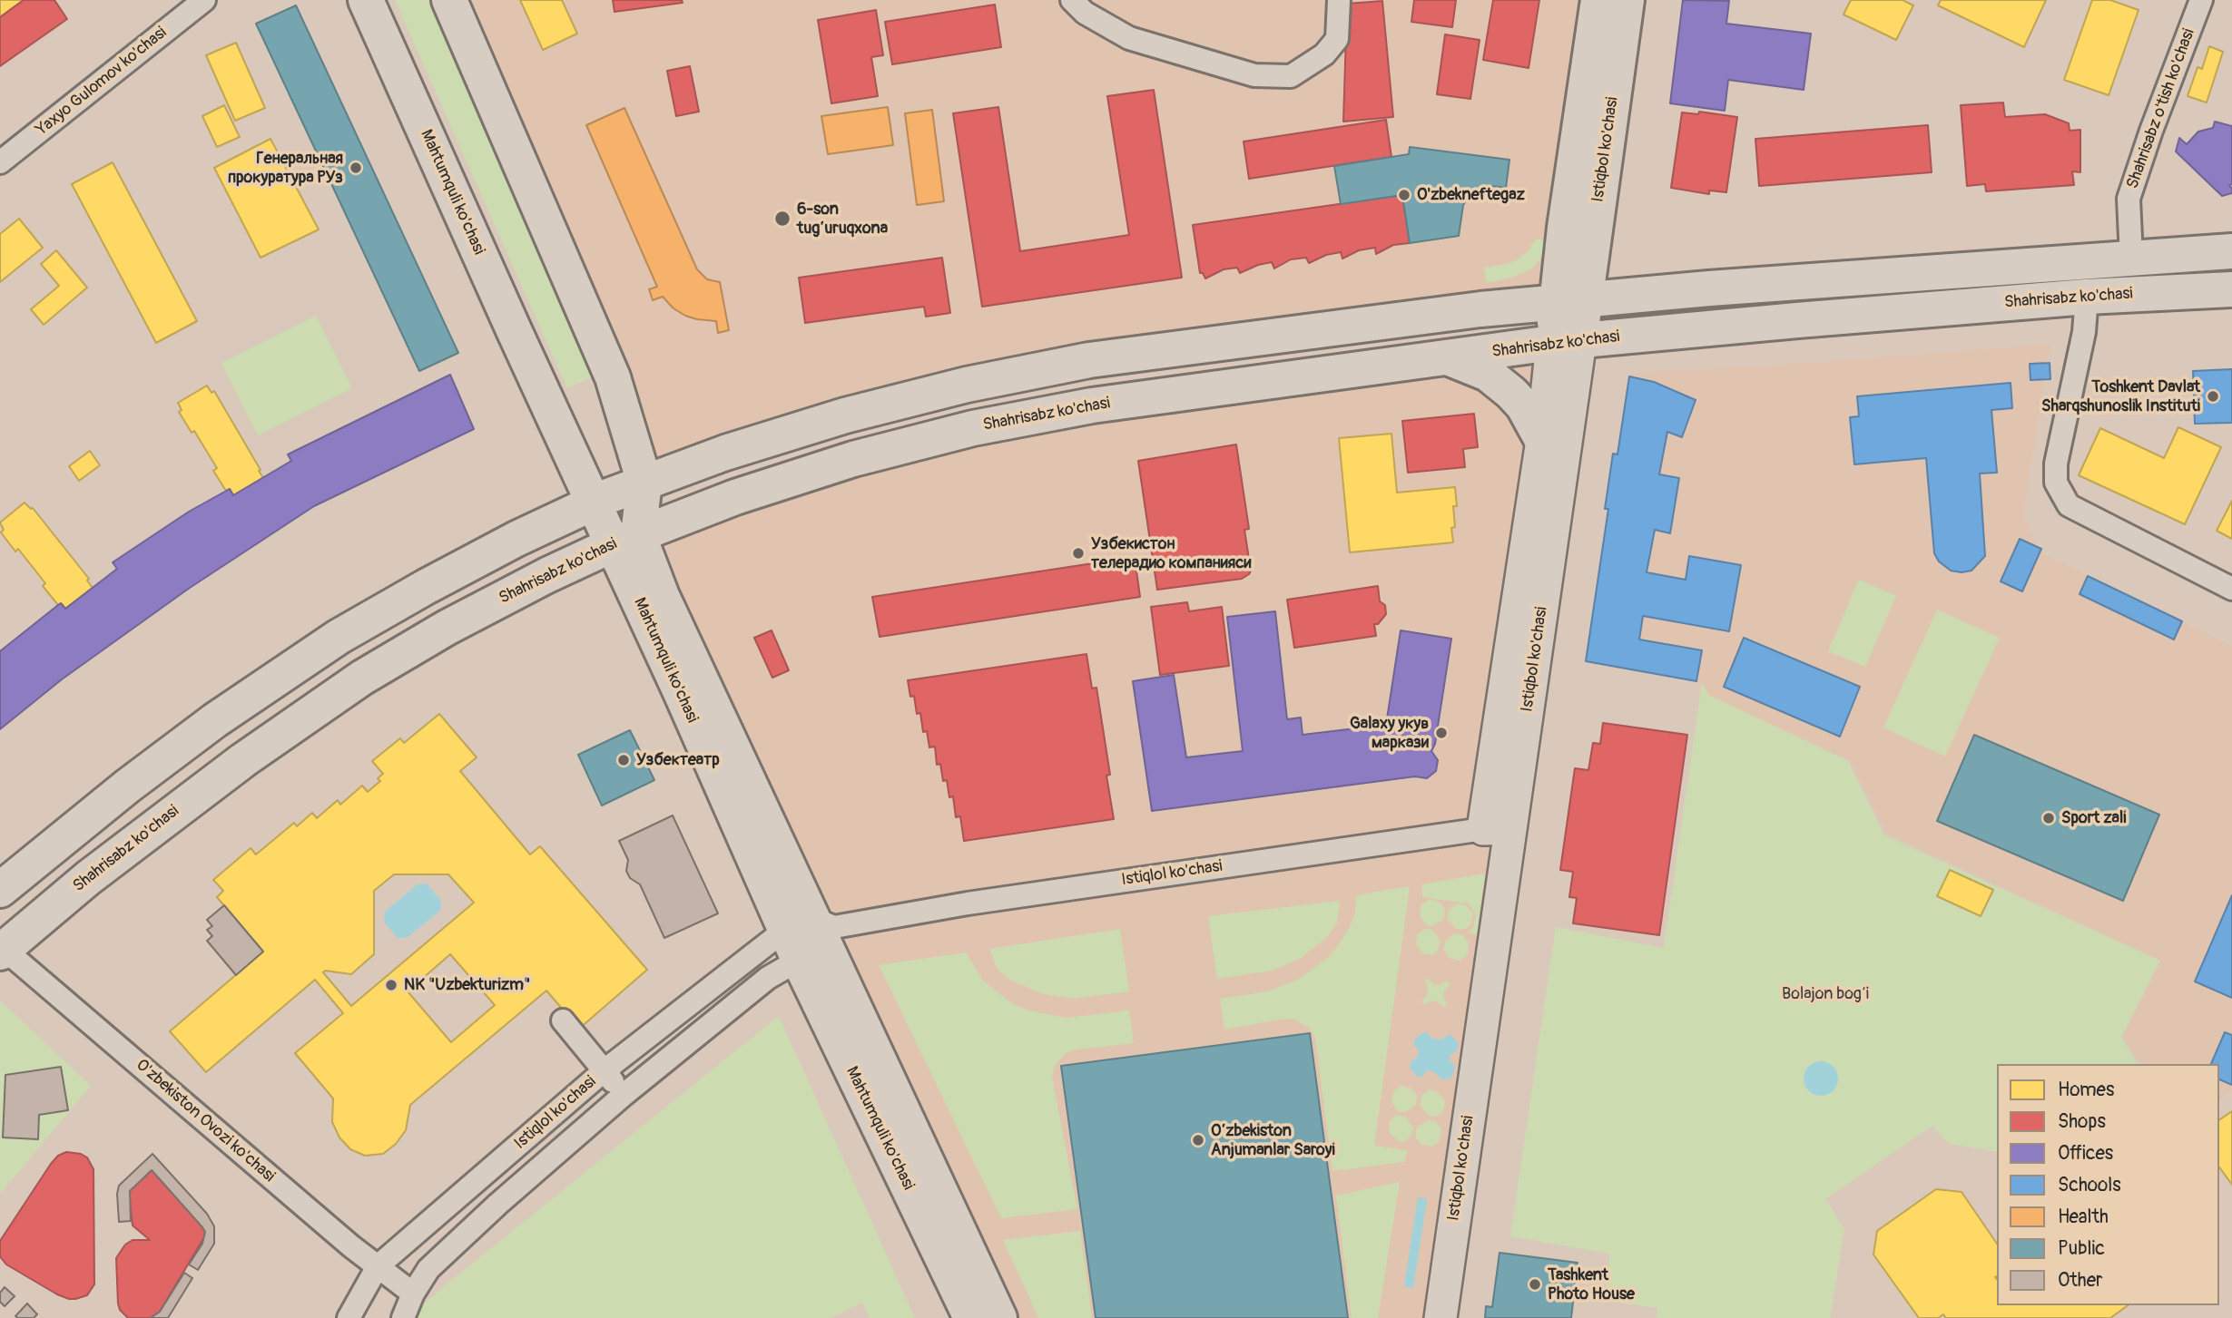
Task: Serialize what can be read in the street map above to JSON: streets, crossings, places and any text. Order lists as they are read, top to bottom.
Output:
{
  "streets": {
    "main road": ["Istiqbol ko'chasi", "Mahtumquli ko'chasi", "Shahrisabz ko'chasi"],
    "street": [
      "Yaxyo Gulomov ko'chasi",
      "Shahrisabz o'tish ko'chasi",
      "Istiqlol ko'chasi",
      "O'zbekiston Ovozi ko'chasi"
    ]
  },
  "crossings": [
    ["Istiqbol ko'chasi", "Shahrisabz ko'chasi"],
    ["Istiqbol ko'chasi", "Istiqlol ko'chasi"],
    ["Mahtumquli ko'chasi", "Shahrisabz ko'chasi"],
    ["Mahtumquli ko'chasi", "Istiqlol ko'chasi"],
    ["Shahrisabz ko'chasi", "O'zbekiston Ovozi ko'chasi"],
    ["Istiqlol ko'chasi", "O'zbekiston Ovozi ko'chasi"]
  ],
  "parks": ["Bolajon bog‘i"],
  "places": [
    "Генеральная прокуратура РУз",
    "O'zbekneftegaz",
    "6-son tug‘uruqxona",
    "Toshkent Davlat Sharqshunoslik Instituti",
    "Узбекистон телерадио компанияси",
    "Galaxy укув маркази",
    "Узбектеатр",
    "Sport zali",
    "NK \"Uzbekturizm\"",
    "O‘zbekiston Anjumanlar Saroyi",
    "Tashkent Photo House"
  ],
  "legend": [
    "Homes",
    "Shops",
    "Offices",
    "Schools",
    "Health",
    "Public",
    "Other"
  ]
}
